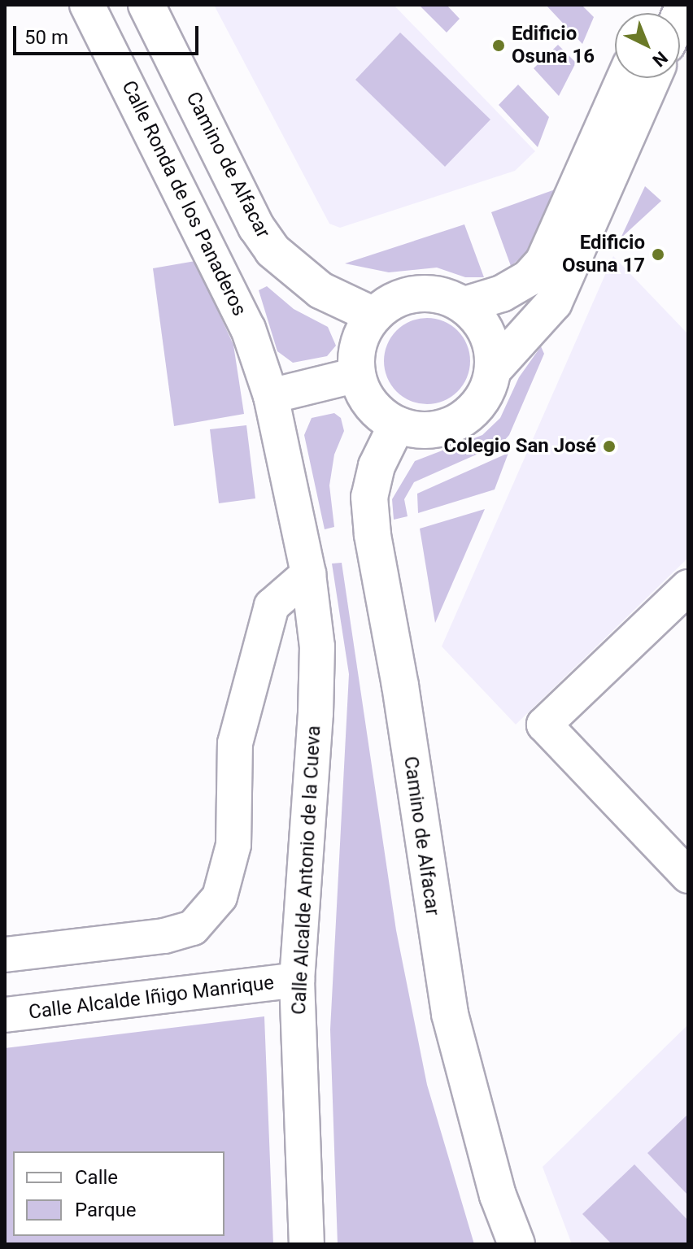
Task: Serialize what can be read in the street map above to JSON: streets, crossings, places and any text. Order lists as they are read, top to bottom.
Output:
{
  "streets": {
    "main road": ["Camino de Alfacar"],
    "street": ["Calle Ronda de los Panaderos", "Calle Alcalde Antonio de la Cueva", "Calle Alcalde Iñigo Manrique"]
  },
  "crossings": [
    ["Calle Ronda de los Panaderos", "Calle Alcalde Antonio de la Cueva"],
    ["Calle Alcalde Antonio de la Cueva", "Calle Alcalde Iñigo Manrique"]
  ],
  "places": ["Edificio Osuna 16", "Edificio Osuna 17", "Colegio San José"],
  "legend": ["Calle", "Parque"],
  "scale_bar": "50 m",
  "north": "bottom right"
}
